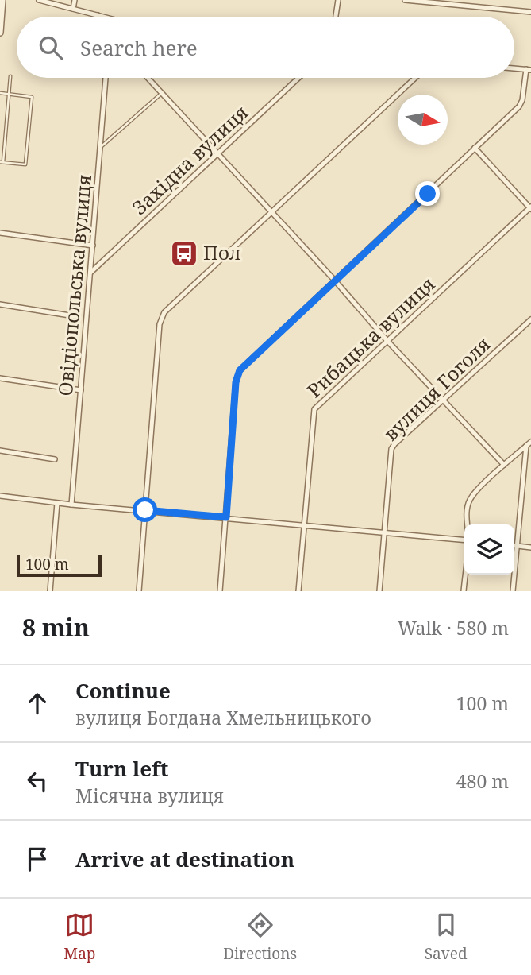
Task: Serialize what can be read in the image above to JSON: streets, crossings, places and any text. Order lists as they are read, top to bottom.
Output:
{
  "streets": {
    "street": [
      "Західна вулиця",
      "Овідіопольська вулиця",
      "Рибацька вулиця",
      "вулиця Гоголя"
    ]
  },
  "crossings": [
    ["Західна вулиця", "Овідіопольська вулиця"]
  ],
  "places": {
    "bus stop": ["Пол"]
  },
  "scale_bar": "100 m",
  "north": "right",
  "page": {
    "search": "Search here",
    "scale": "100 m",
    "heading": ["8 min", "Walk · 580 m"],
    "list": [
      ["Continue", "вулиця Богдана Хмельницького", "100 m"],
      ["Turn left", "Місячна вулиця", "480 m"],
      "Arrive at destination"
    ],
    "nav": ["Map", "Directions", "Saved"]
  }
}
